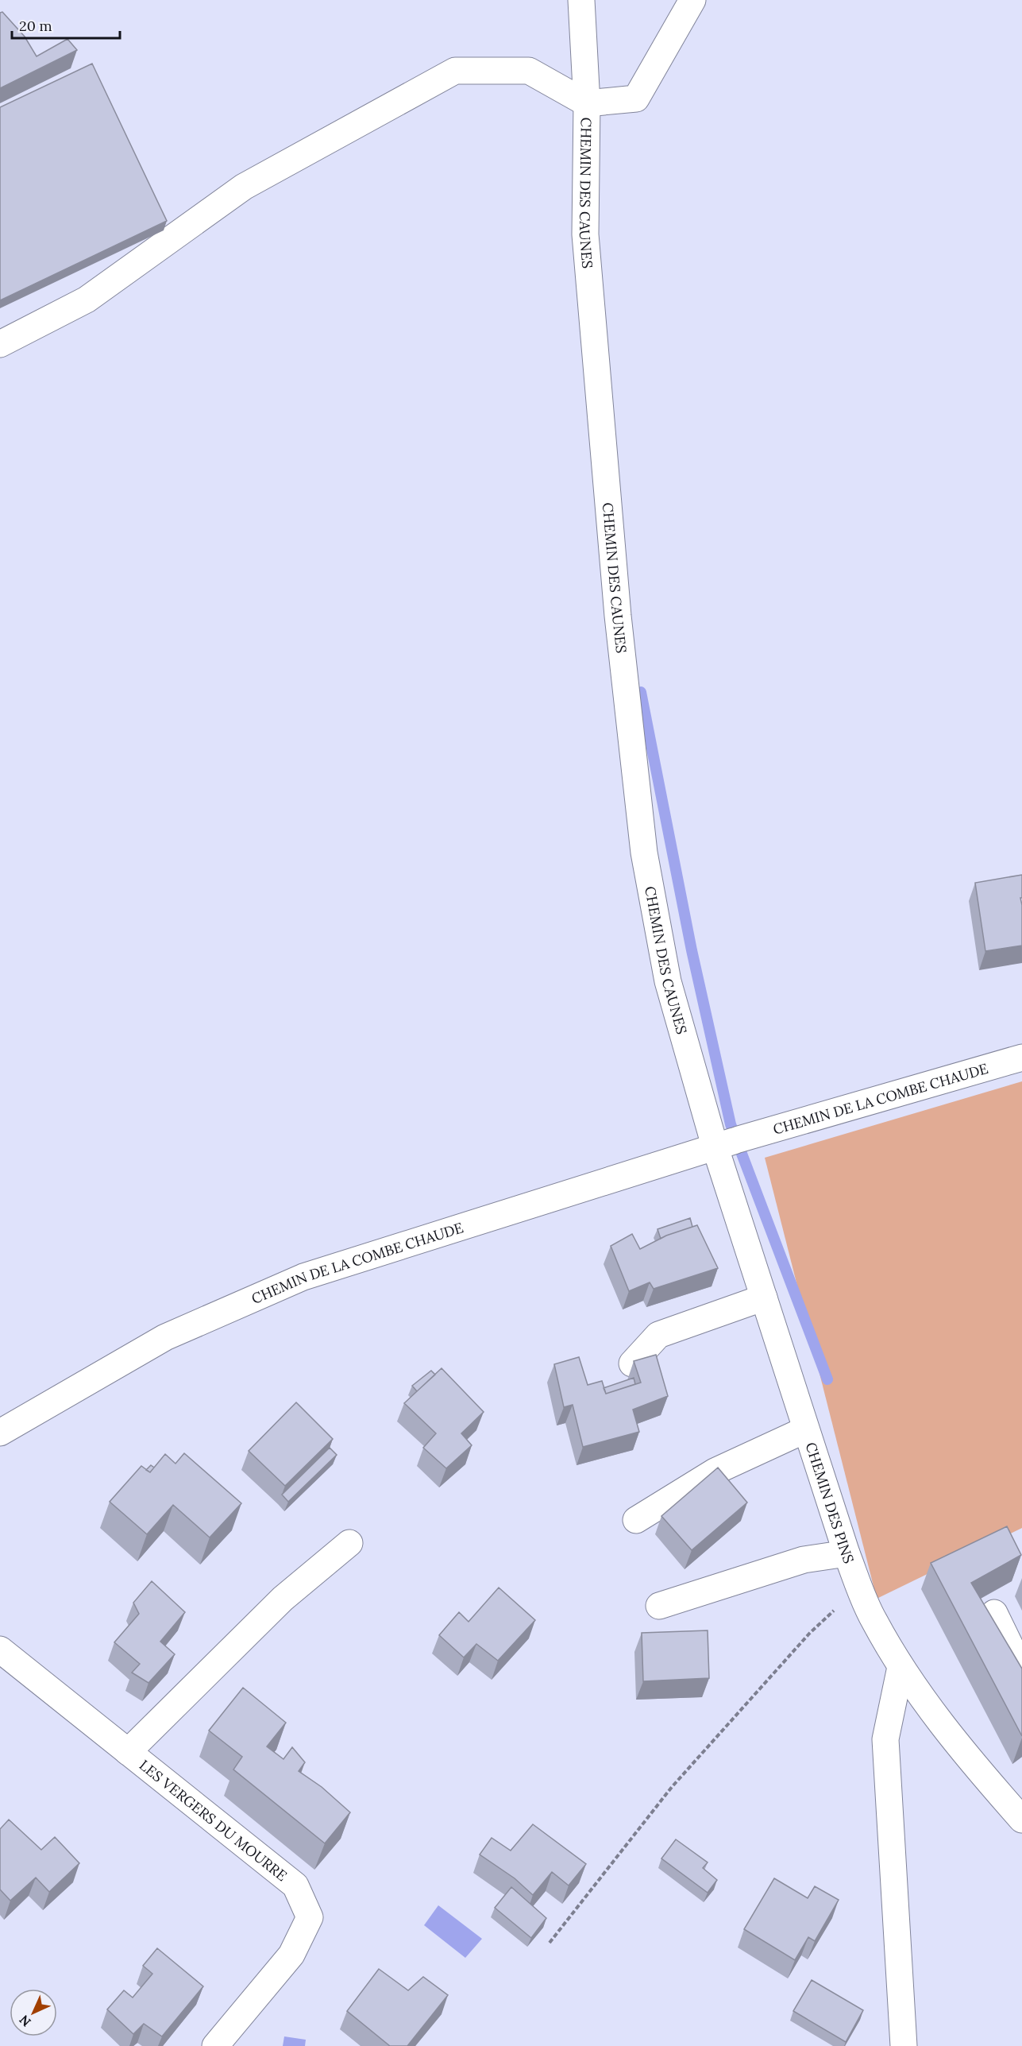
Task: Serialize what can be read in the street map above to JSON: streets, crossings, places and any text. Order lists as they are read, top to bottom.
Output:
{
  "streets": {
    "street": [
      "CHEMIN DES CAUNES",
      "CHEMIN DE LA COMBE CHAUDE",
      "CHEMIN DES PINS",
      "LES VERGERS DU MOURRE"
    ]
  },
  "crossings": [
    ["CHEMIN DES CAUNES", "CHEMIN DE LA COMBE CHAUDE"],
    ["CHEMIN DES CAUNES", "CHEMIN DES PINS"],
    ["CHEMIN DE LA COMBE CHAUDE", "CHEMIN DES PINS"]
  ],
  "scale_bar": "20 m",
  "north": "bottom left"
}
